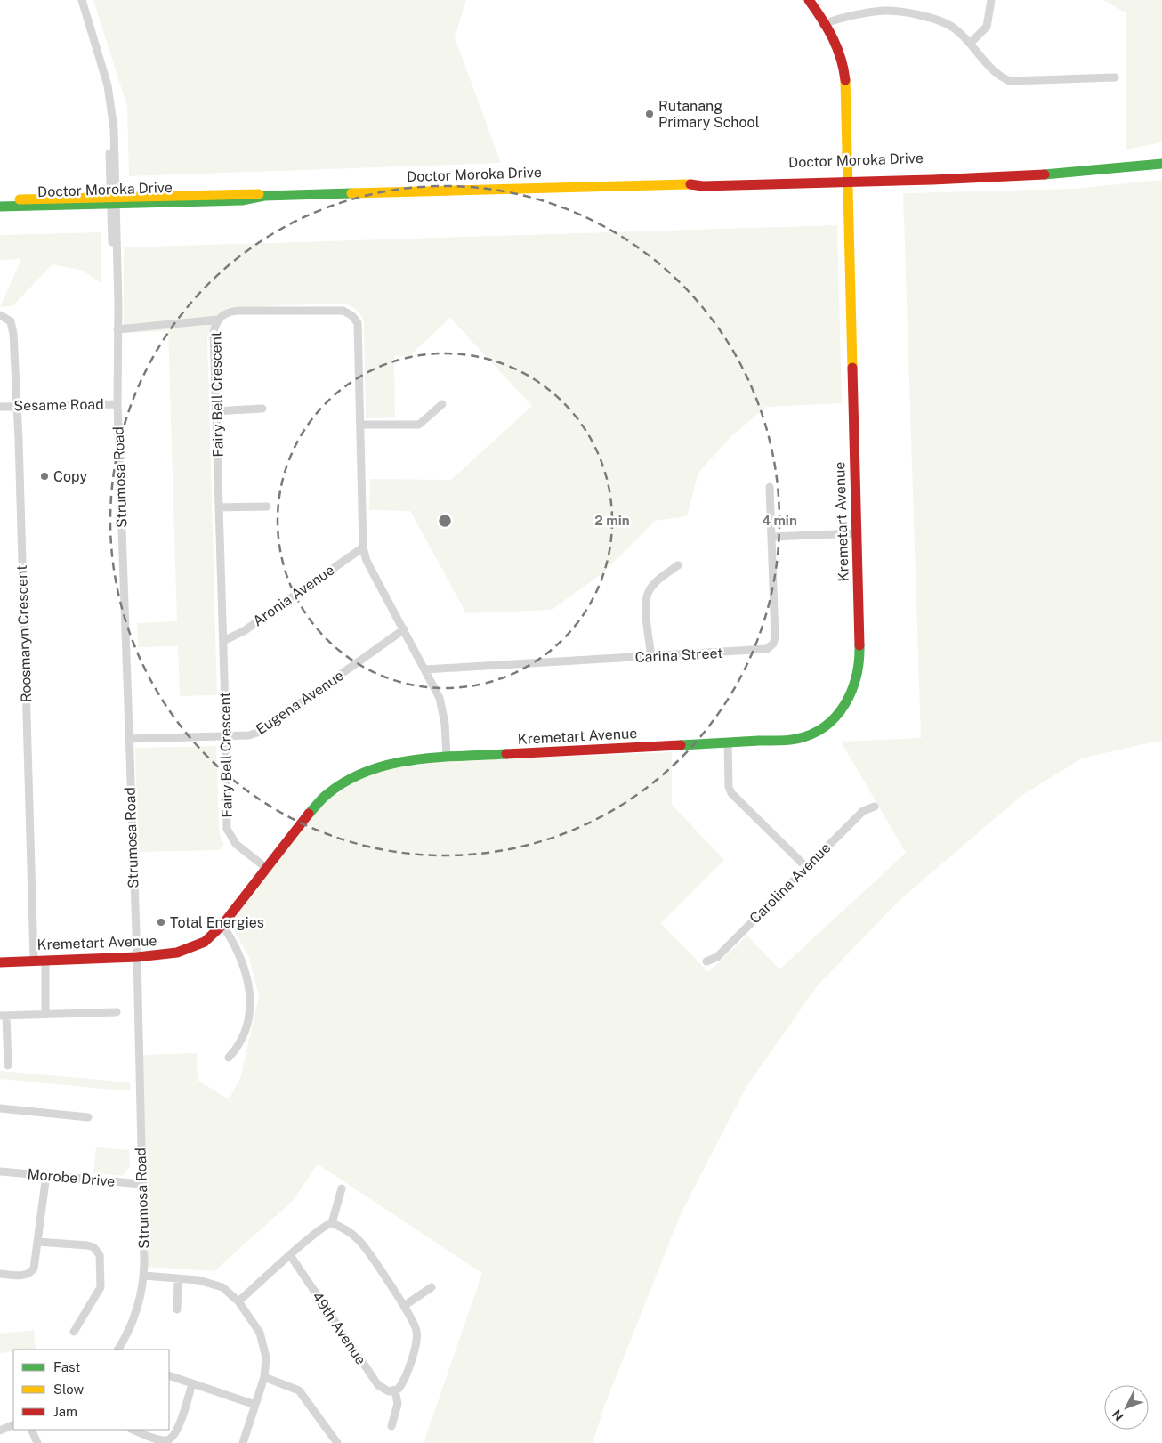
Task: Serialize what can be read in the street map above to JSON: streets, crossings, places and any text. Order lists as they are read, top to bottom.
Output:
{
  "streets": {
    "street": [
      "Doctor Moroka Drive",
      "Fairy Bell Crescent",
      "Sesame Road",
      "Strumosa Road",
      "Kremetart Avenue",
      "Aronia Avenue",
      "Roosmaryn Crescent",
      "Carina Street",
      "Eugena Avenue",
      "Carolina Avenue",
      "Morobe Drive",
      "49th Avenue"
    ]
  },
  "crossings": [
    ["Doctor Moroka Drive", "Strumosa Road"],
    ["Doctor Moroka Drive", "Kremetart Avenue"],
    ["Fairy Bell Crescent", "Kremetart Avenue"],
    ["Fairy Bell Crescent", "Aronia Avenue"],
    ["Fairy Bell Crescent", "Carina Street"],
    ["Fairy Bell Crescent", "Eugena Avenue"],
    ["Sesame Road", "Strumosa Road"],
    ["Sesame Road", "Roosmaryn Crescent"],
    ["Strumosa Road", "Kremetart Avenue"],
    ["Strumosa Road", "Eugena Avenue"],
    ["Strumosa Road", "Morobe Drive"],
    ["Kremetart Avenue", "Roosmaryn Crescent"]
  ],
  "places": ["Rutanang Primary School", "Copy", "Total Energies"],
  "legend": ["Fast", "Slow", "Jam"],
  "north": "bottom left",
  "rings": ["2 min", "4 min"]
}
